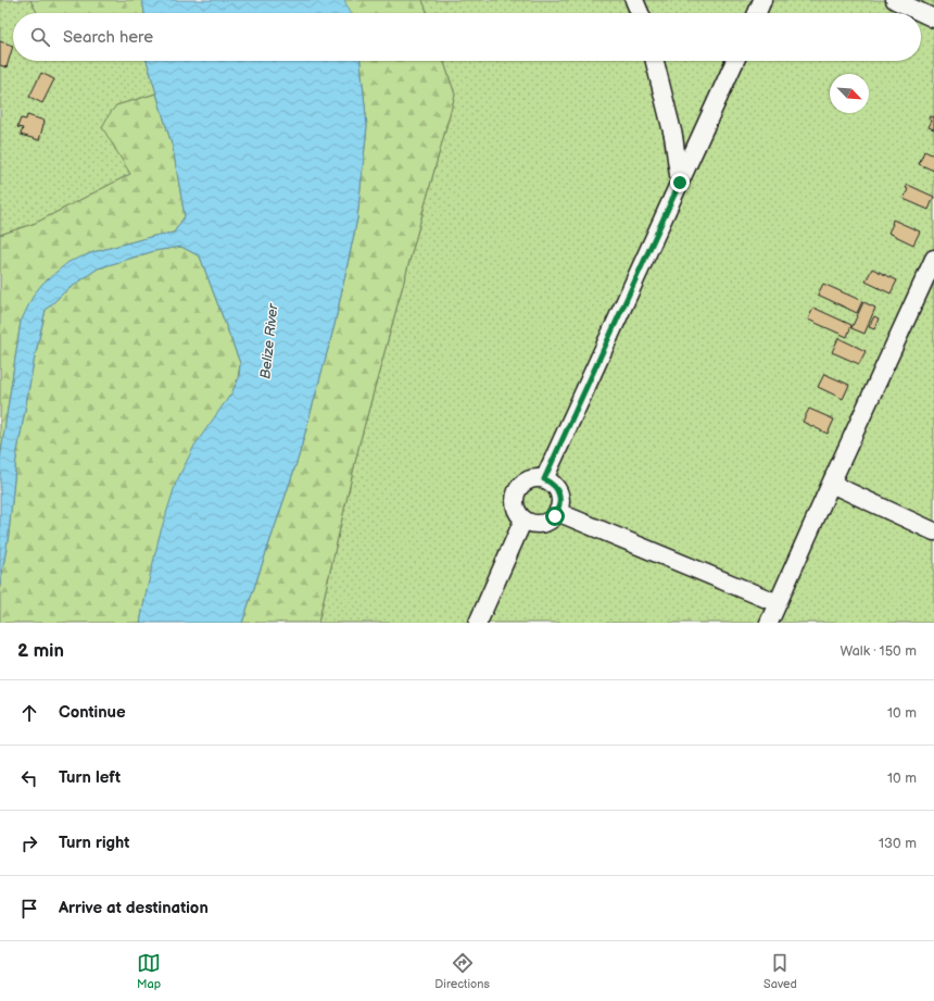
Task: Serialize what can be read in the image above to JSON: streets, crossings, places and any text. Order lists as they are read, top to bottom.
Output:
{
  "water": ["Belize River"],
  "north": "bottom right",
  "page": {
    "search": "Search here",
    "heading": ["2 min", "Walk · 150 m"],
    "list": [
      ["Continue", "10 m"],
      ["Turn left", "10 m"],
      ["Turn right", "130 m"],
      "Arrive at destination"
    ],
    "nav": ["Map", "Directions", "Saved"]
  }
}
